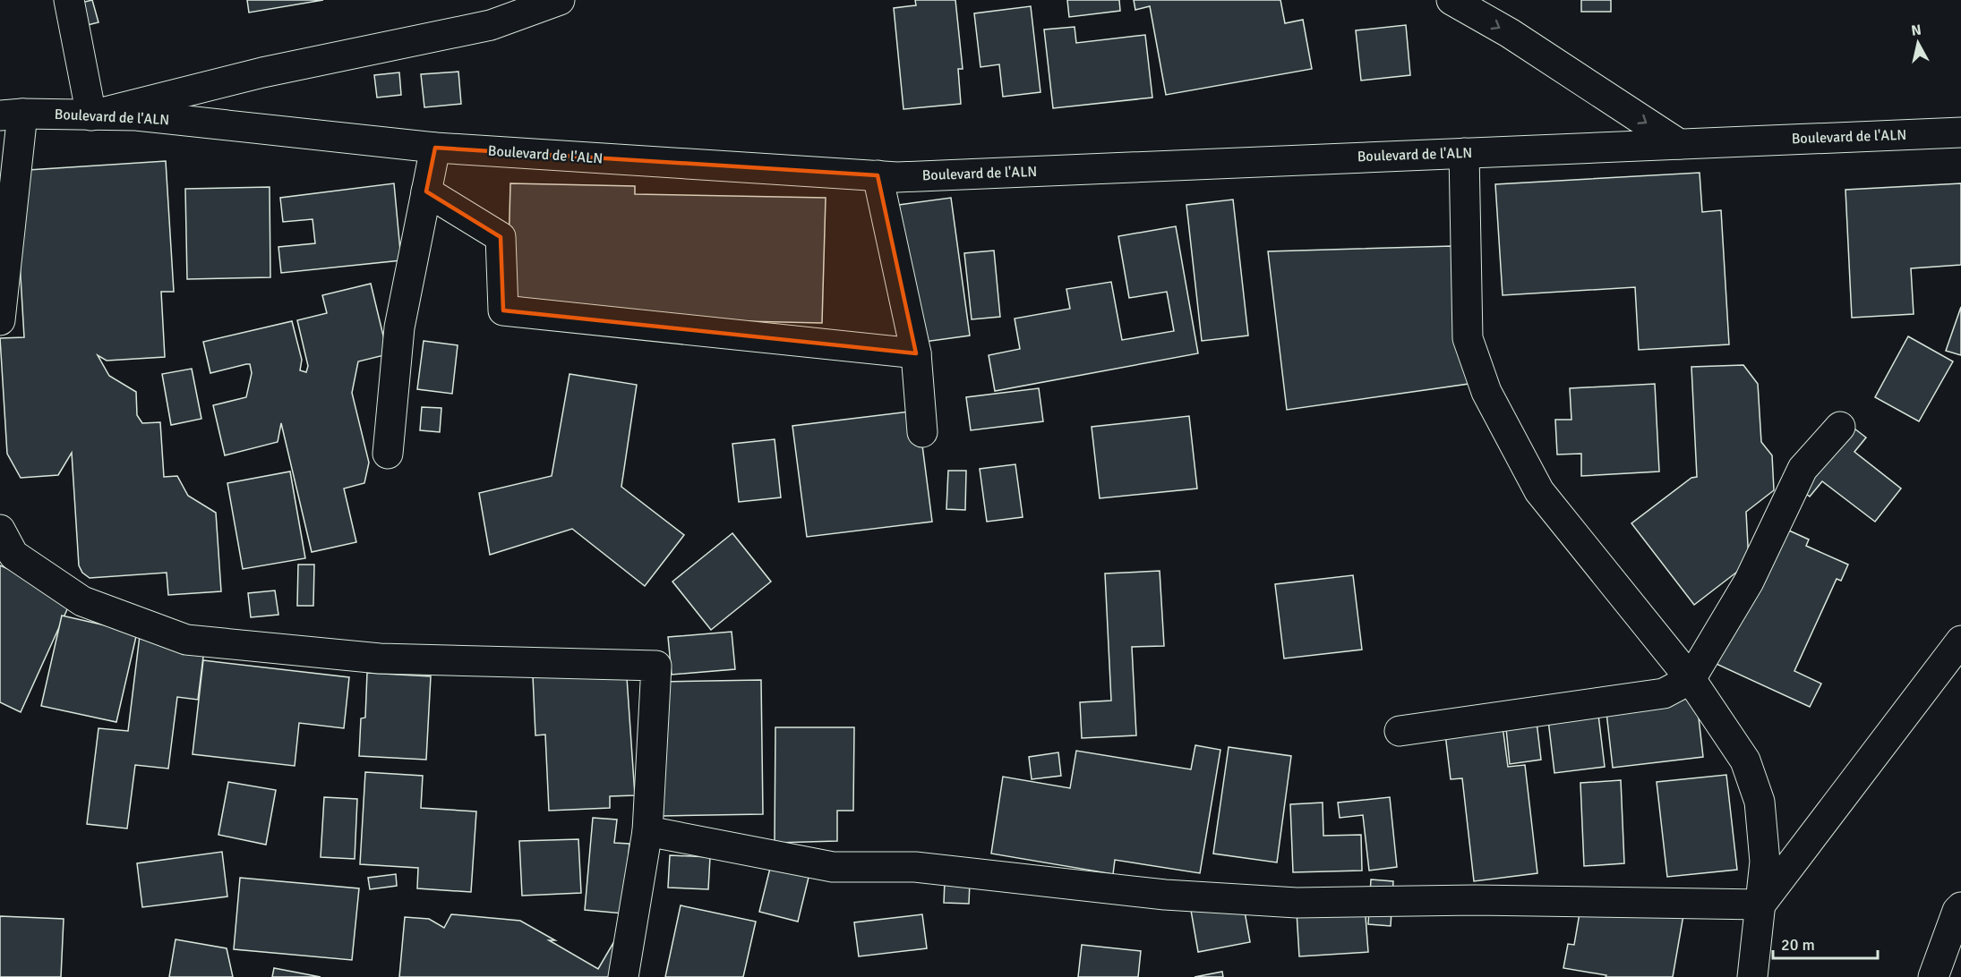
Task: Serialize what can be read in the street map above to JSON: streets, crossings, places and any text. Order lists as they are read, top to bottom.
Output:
{
  "streets": {
    "street": ["Boulevard de l'ALN"]
  },
  "scale_bar": "20 m",
  "north": "top"
}
